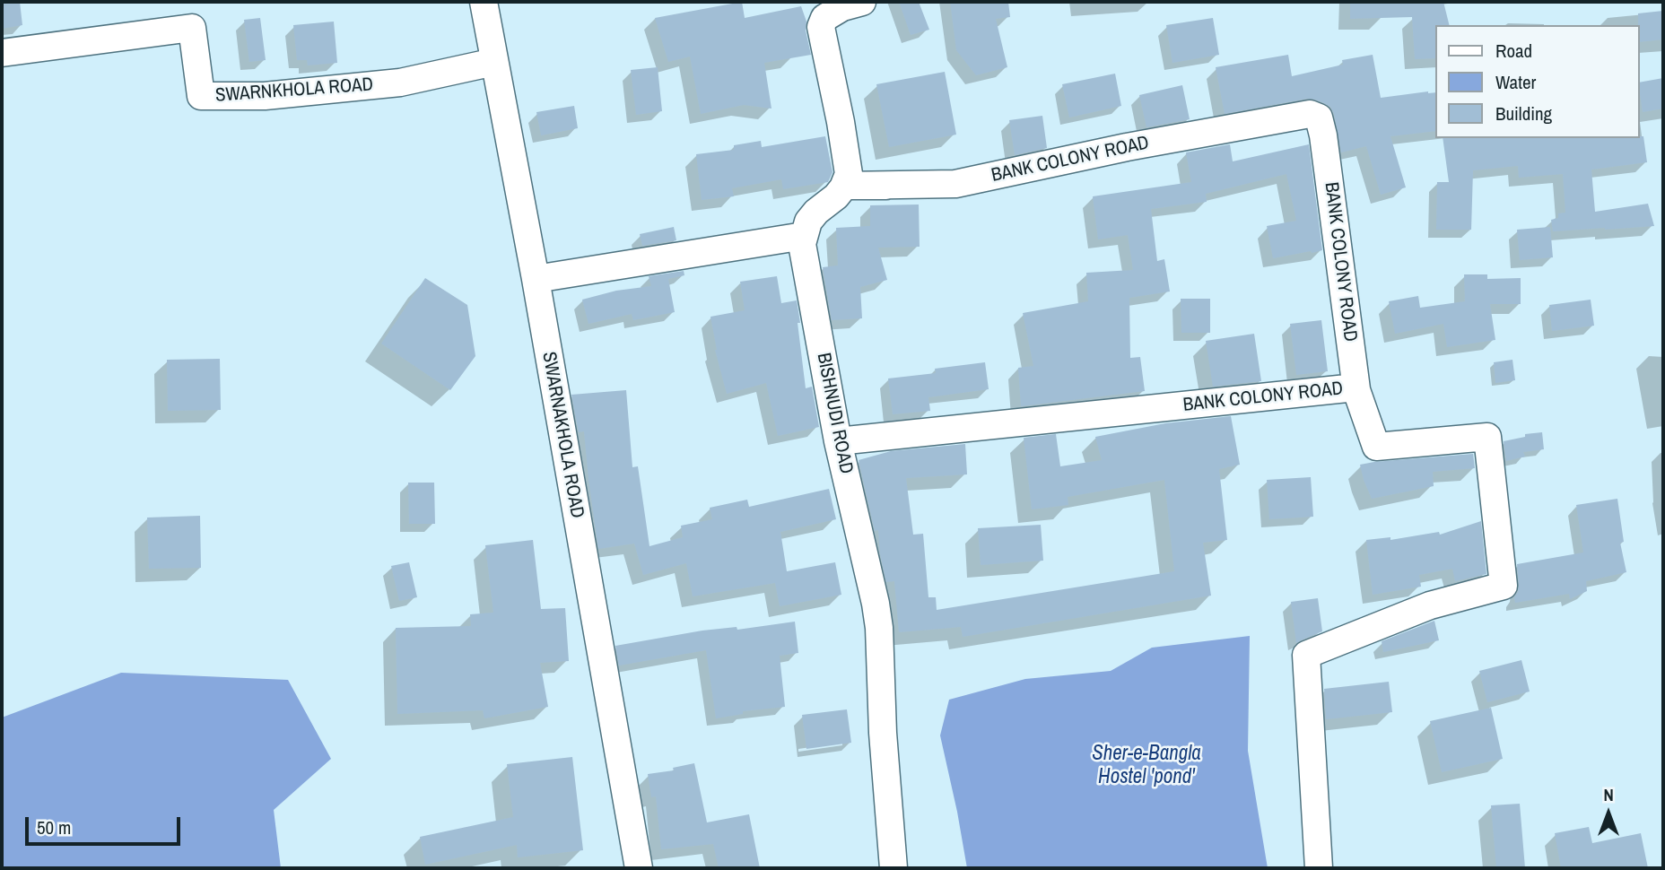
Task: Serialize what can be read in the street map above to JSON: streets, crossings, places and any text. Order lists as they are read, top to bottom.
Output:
{
  "streets": {
    "street": [
      "SWARNKHOLA ROAD",
      "BANK COLONY ROAD",
      "BISHNUDI ROAD",
      "SWARNAKHOLA ROAD"
    ]
  },
  "crossings": [
    ["SWARNKHOLA ROAD", "SWARNAKHOLA ROAD"],
    ["BANK COLONY ROAD", "BISHNUDI ROAD"]
  ],
  "water": ["Sher-e-Bangla Hostel 'pond'"],
  "legend": ["Road", "Water", "Building"],
  "scale_bar": "50 m",
  "north": "top"
}
